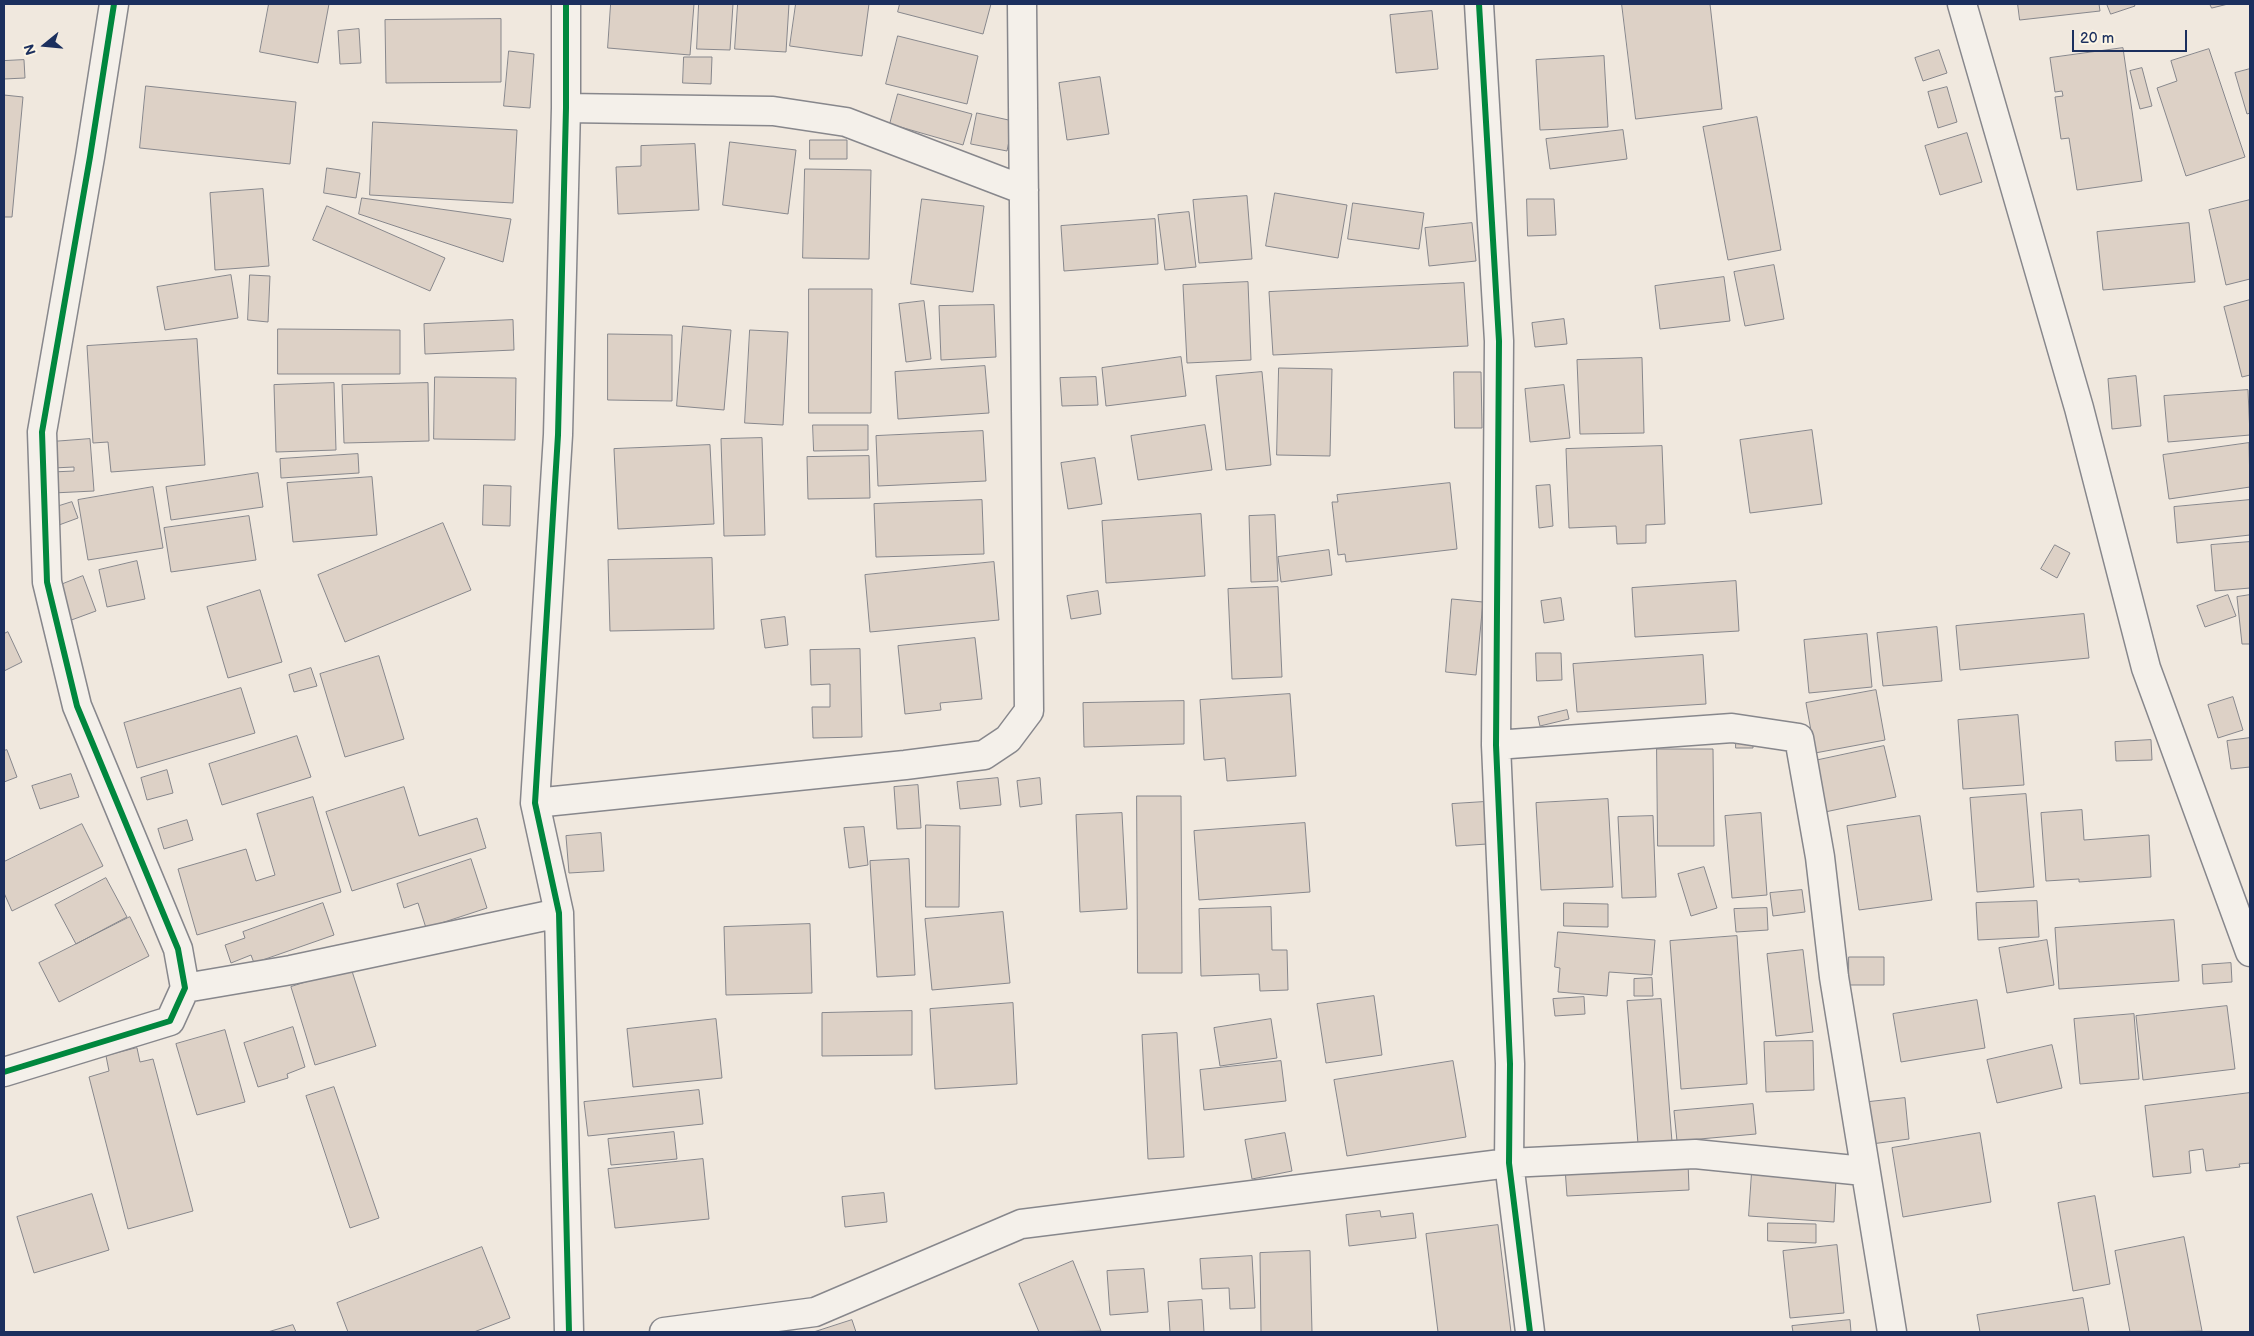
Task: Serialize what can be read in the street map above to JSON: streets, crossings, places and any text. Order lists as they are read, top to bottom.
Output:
{
  "scale_bar": "20 m",
  "north": "left"
}
